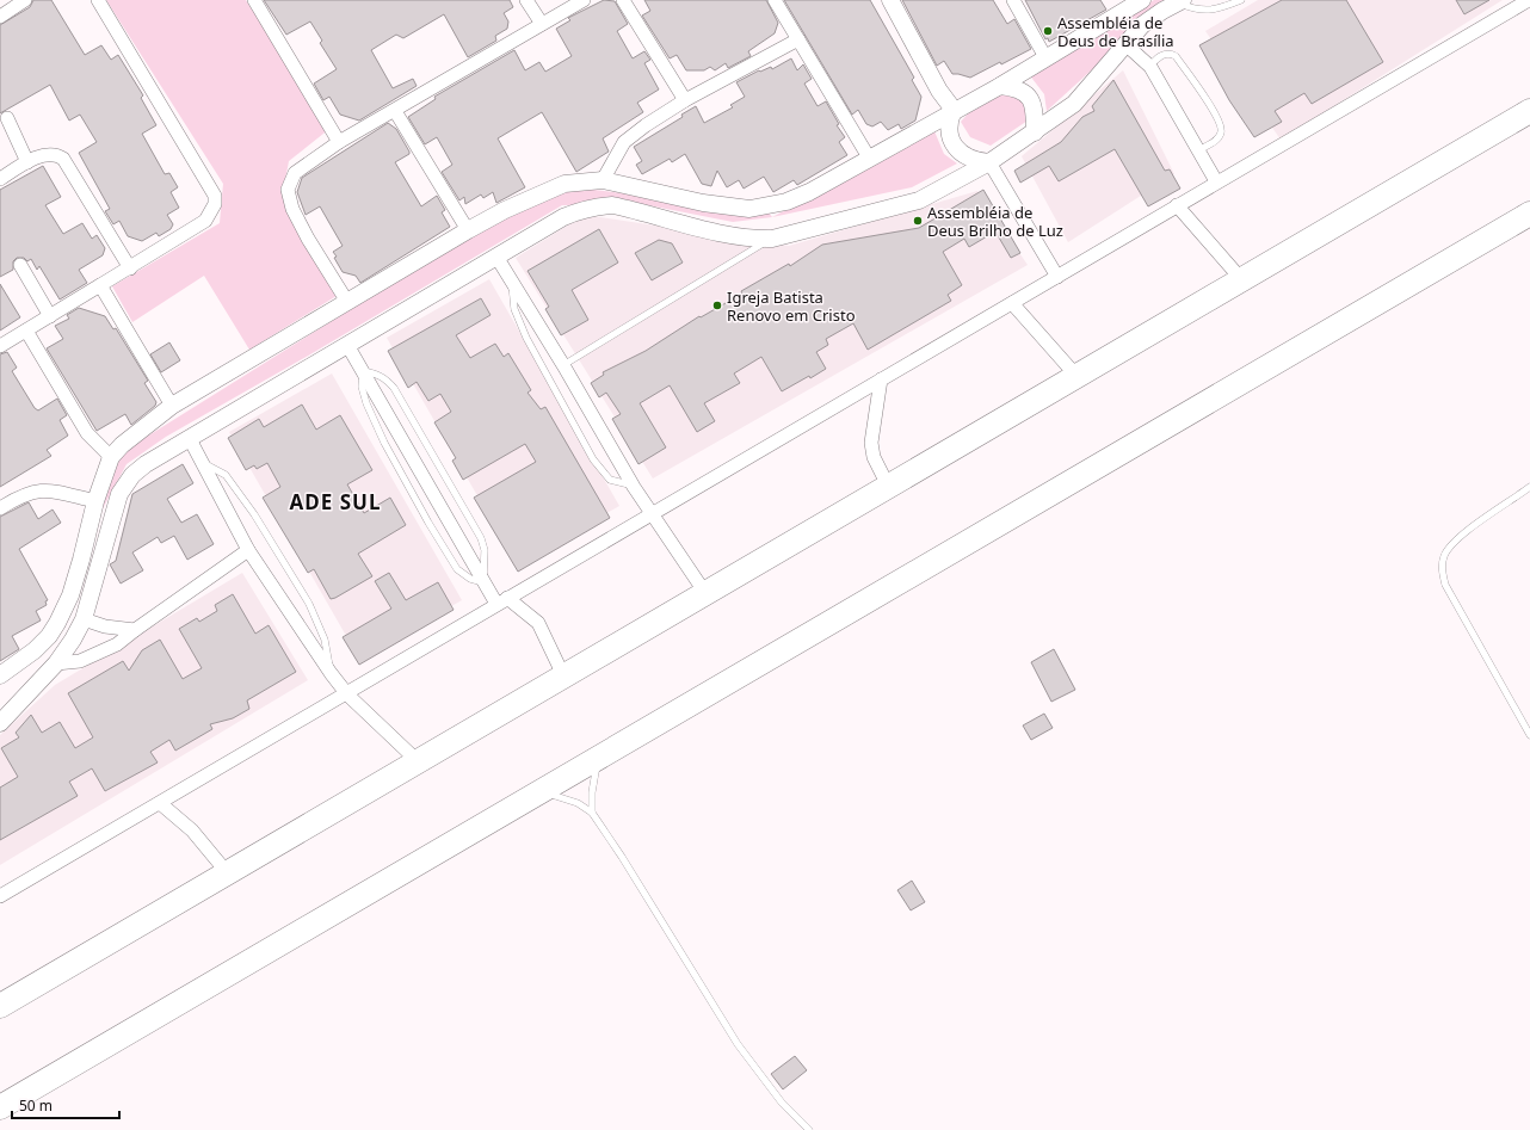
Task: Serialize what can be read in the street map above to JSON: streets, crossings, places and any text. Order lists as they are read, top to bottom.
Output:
{
  "districts": ["ADE SUL"],
  "places": ["Assembléia de Deus de Brasília", "Assembléia de Deus Brilho de Luz", "Igreja Batista Renovo em Cristo"],
  "scale_bar": "50 m"
}
